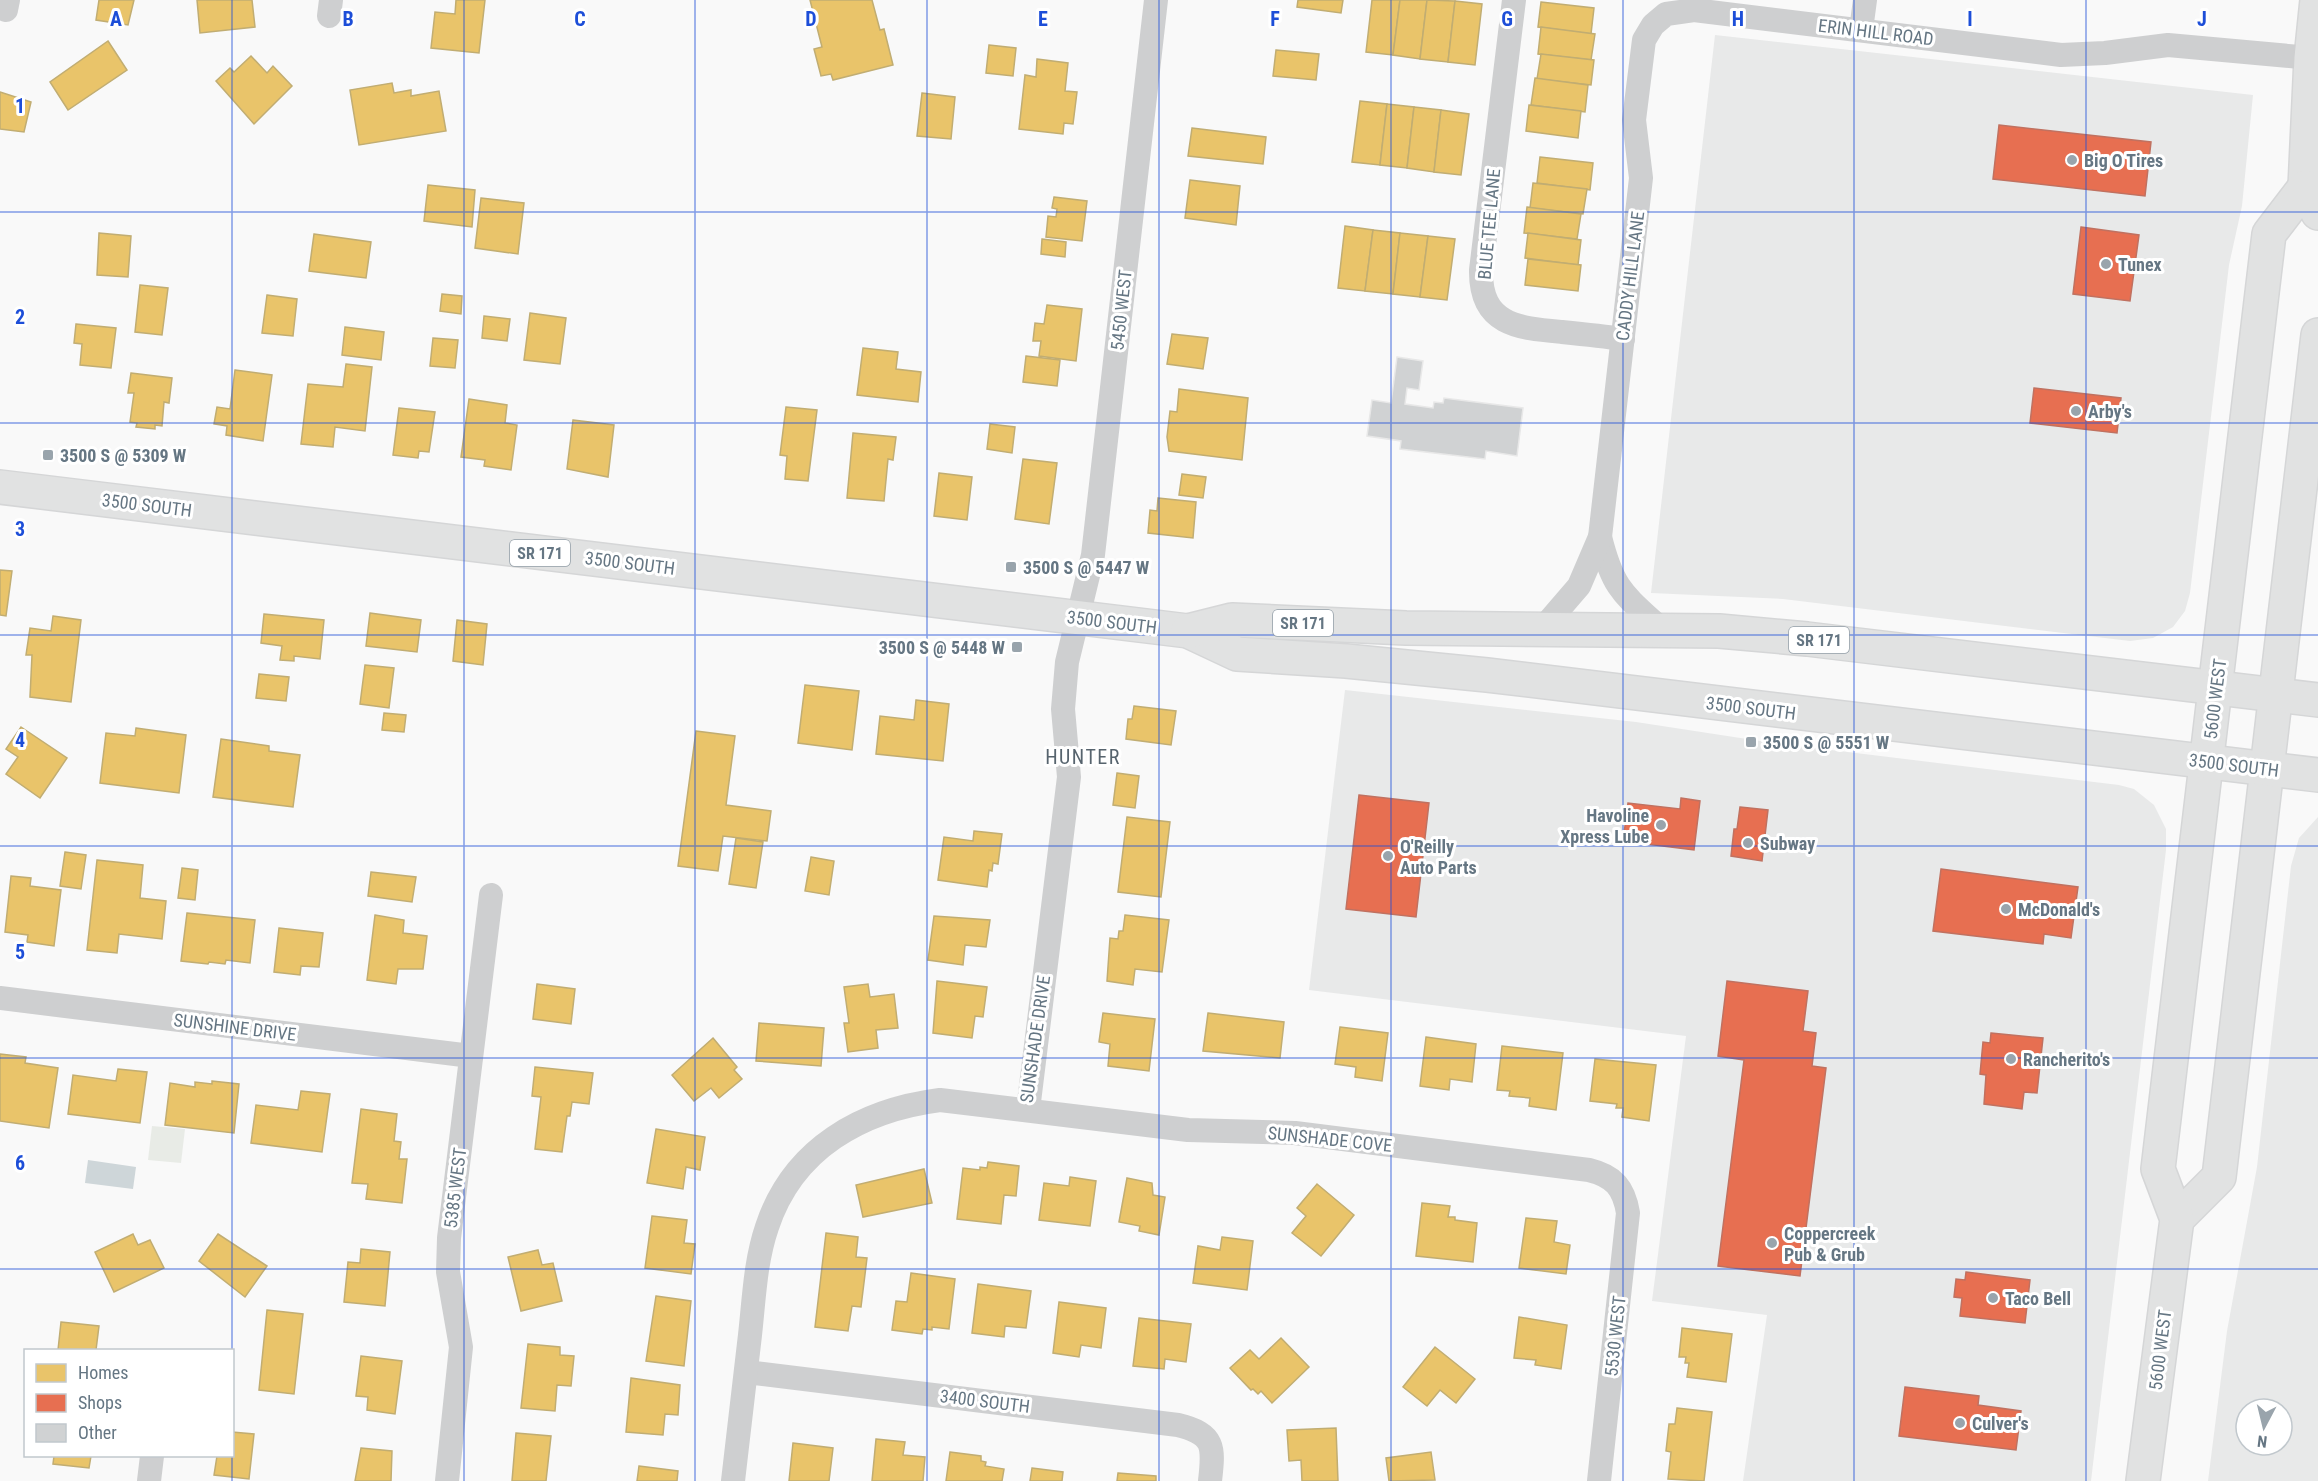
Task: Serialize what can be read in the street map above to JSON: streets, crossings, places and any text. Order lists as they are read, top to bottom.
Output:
{
  "streets": {
    "main road": ["3500 SOUTH", "SR 171", "5600 WEST"],
    "street": [
      "ERIN HILL ROAD",
      "BLUE TEE LANE",
      "CADDY HILL LANE",
      "5450 WEST",
      "SUNSHINE DRIVE",
      "SUNSHADE DRIVE",
      "SUNSHADE COVE",
      "5385 WEST",
      "5530 WEST",
      "3400 SOUTH"
    ]
  },
  "crossings": [
    ["ERIN HILL ROAD", "CADDY HILL LANE"],
    ["ERIN HILL ROAD", "5600 WEST"],
    ["BLUE TEE LANE", "CADDY HILL LANE"],
    ["CADDY HILL LANE", "3500 SOUTH"],
    ["5450 WEST", "3500 SOUTH"],
    ["5450 WEST", "SUNSHADE DRIVE"],
    ["3500 SOUTH", "5600 WEST"],
    ["3500 SOUTH", "SUNSHADE DRIVE"],
    ["SUNSHINE DRIVE", "5385 WEST"],
    ["SUNSHADE DRIVE", "SUNSHADE COVE"],
    ["SUNSHADE DRIVE", "3400 SOUTH"],
    ["SUNSHADE COVE", "5530 WEST"]
  ],
  "districts": ["HUNTER"],
  "places": {
    "other": [
      "Big O Tires",
      "Tunex",
      "Arby's",
      "Havoline Xpress Lube",
      "Subway",
      "O'Reilly Auto Parts",
      "McDonald's",
      "Rancherito's",
      "Coppercreek Pub & Grub",
      "Taco Bell",
      "Culver's"
    ],
    "transit": [
      "3500 S @ 5309 W",
      "3500 S @ 5447 W",
      "3500 S @ 5448 W",
      "3500 S @ 5551 W"
    ]
  },
  "legend": ["Homes", "Shops", "Other"],
  "north": "bottom",
  "grid": {
    "columns": [
      "A",
      "B",
      "C",
      "D",
      "E",
      "F",
      "G",
      "H",
      "I",
      "J"
    ],
    "rows": [
      "1",
      "2",
      "3",
      "4",
      "5",
      "6"
    ]
  }
}
